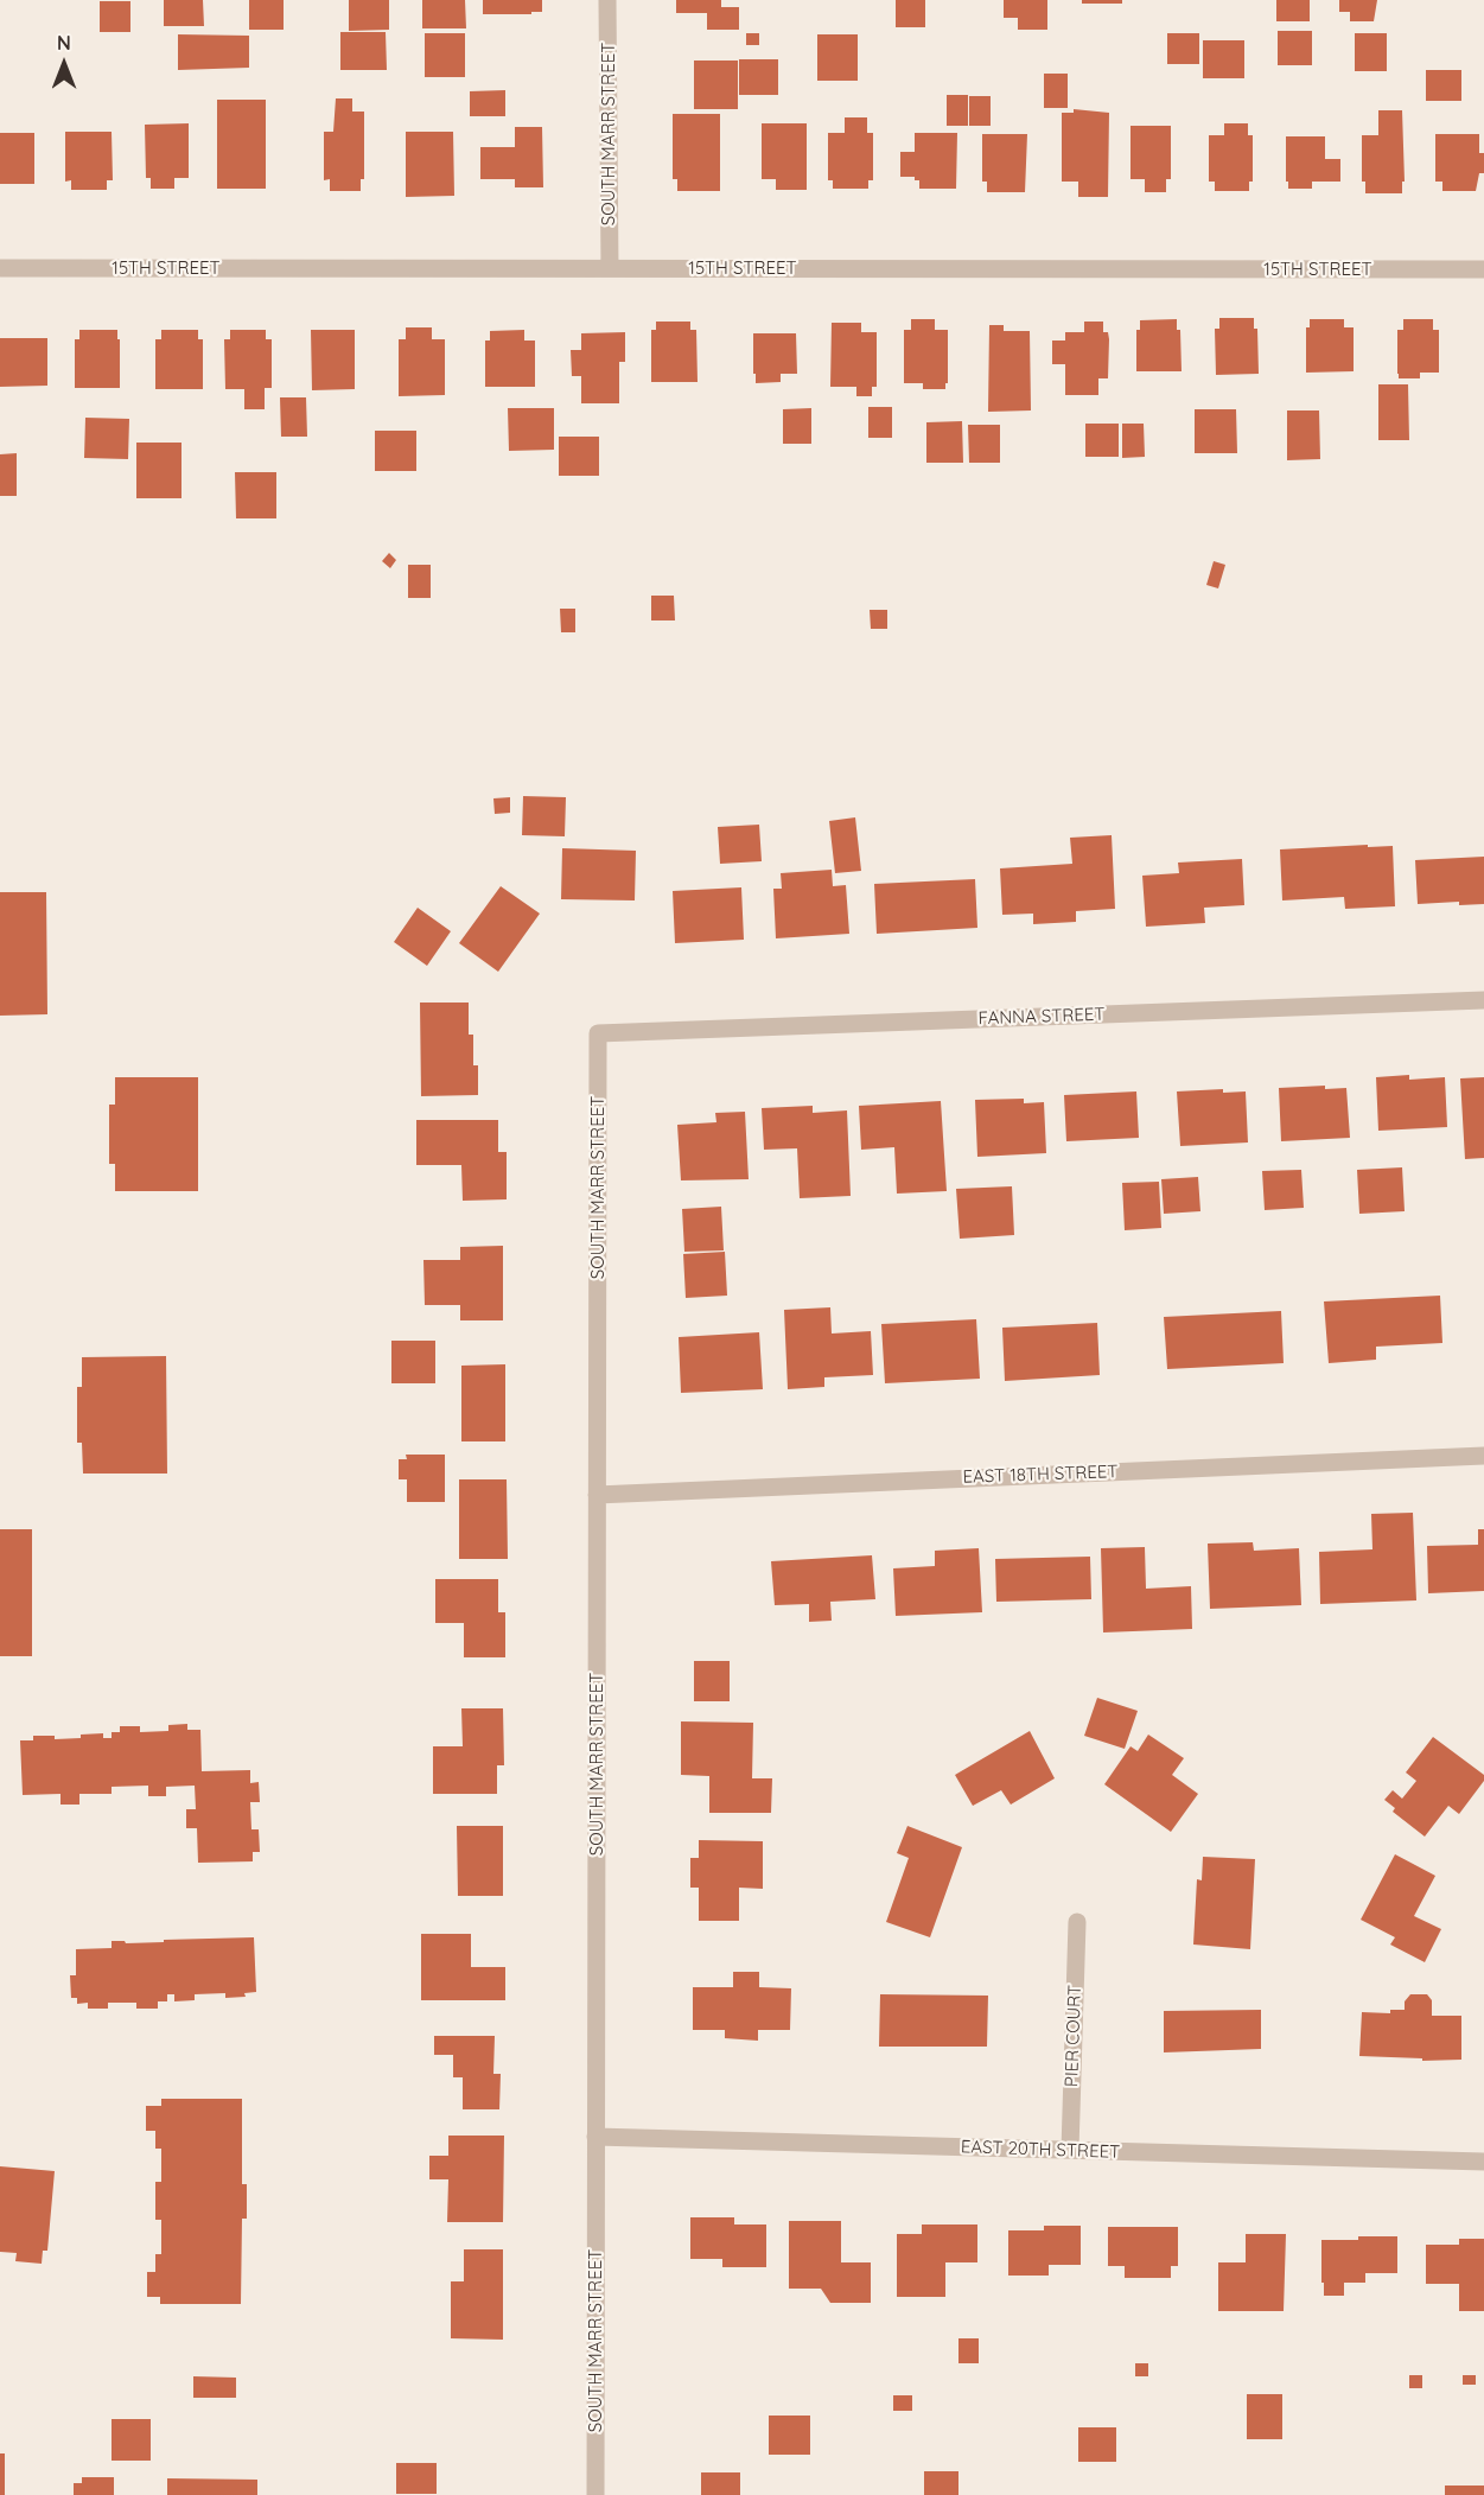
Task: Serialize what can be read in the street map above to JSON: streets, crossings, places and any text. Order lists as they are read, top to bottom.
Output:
{
  "streets": {
    "street": [
      "SOUTH MARR STREET",
      "15TH STREET",
      "FANNA STREET",
      "EAST 18TH STREET",
      "PIER COURT",
      "EAST 20TH STREET"
    ]
  },
  "crossings": [
    ["SOUTH MARR STREET", "15TH STREET"],
    ["SOUTH MARR STREET", "FANNA STREET"],
    ["SOUTH MARR STREET", "EAST 18TH STREET"],
    ["SOUTH MARR STREET", "EAST 20TH STREET"],
    ["PIER COURT", "EAST 20TH STREET"]
  ],
  "north": "top"
}
